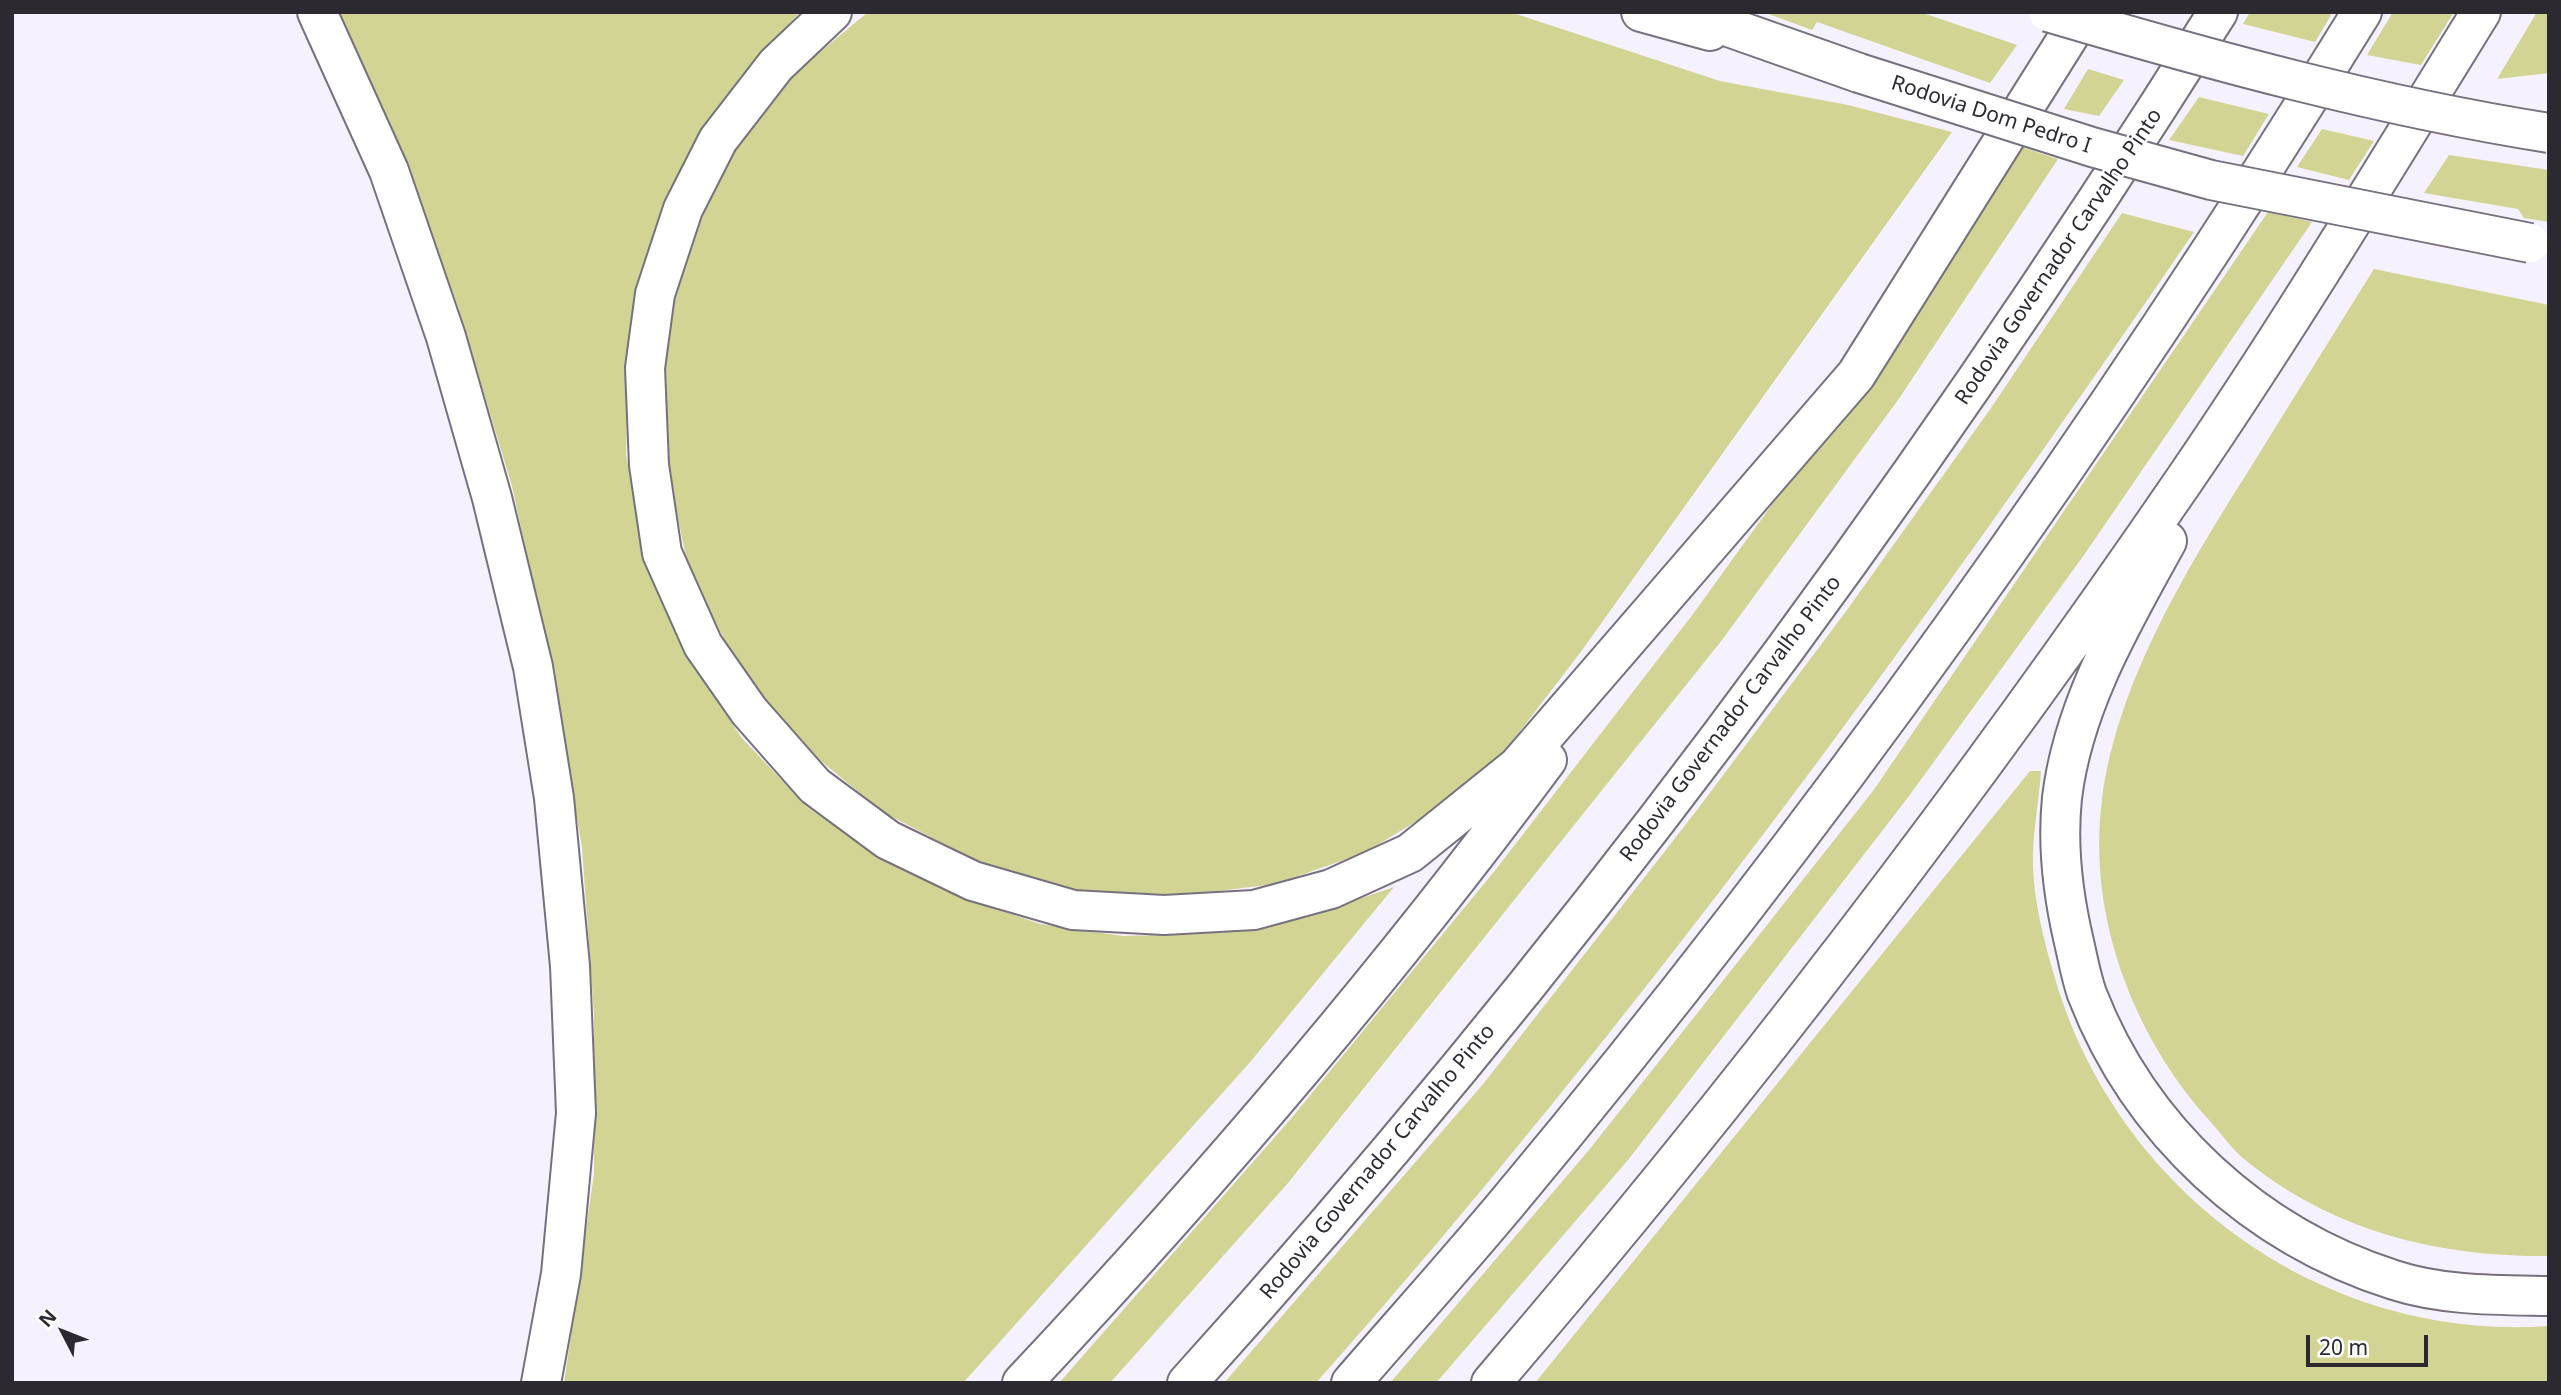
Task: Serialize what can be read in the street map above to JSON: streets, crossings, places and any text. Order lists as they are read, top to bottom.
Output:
{
  "streets": {
    "highway": ["Rodovia Dom Pedro I", "Rodovia Governador Carvalho Pinto"]
  },
  "scale_bar": "20 m",
  "north": "top left"
}
